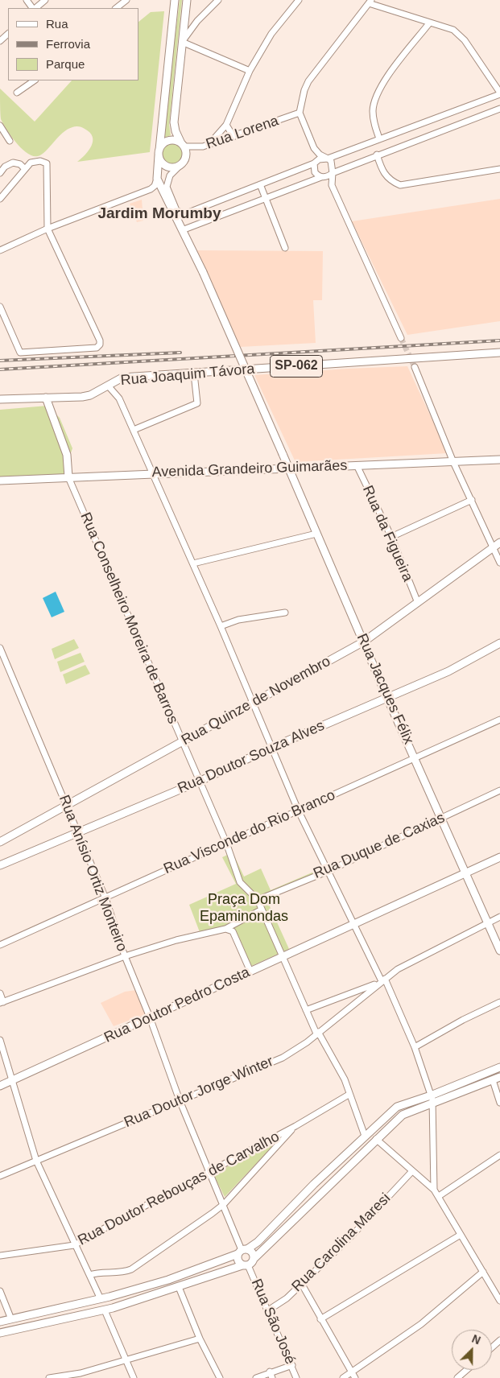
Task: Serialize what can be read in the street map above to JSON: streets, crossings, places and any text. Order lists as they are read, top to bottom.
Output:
{
  "streets": {
    "main road": [
      "SP-062",
      "Rua Joaquim Távora",
      "Avenida Grandeiro Guimarães",
      "Rua Jacques Félix",
      "Rua Quinze de Novembro",
      "Rua Doutor Souza Alves",
      "Rua Doutor Pedro Costa"
    ],
    "street": [
      "Rua Lorena",
      "Rua da Figueira",
      "Rua Conselheiro Moreira de Barros",
      "Rua Visconde do Rio Branco",
      "Rua Duque de Caxias",
      "Rua Anísio Ortiz Monteiro",
      "Rua Doutor Jorge Winter",
      "Rua Doutor Rebouças de Carvalho",
      "Rua Carolina Maresi",
      "Rua São José"
    ]
  },
  "crossings": [
    ["Avenida Grandeiro Guimarães", "Rua da Figueira"],
    ["Avenida Grandeiro Guimarães", "Rua Conselheiro Moreira de Barros"],
    ["Avenida Grandeiro Guimarães", "Rua Jacques Félix"],
    ["Rua da Figueira", "Rua Quinze de Novembro"],
    ["Rua Conselheiro Moreira de Barros", "Rua Quinze de Novembro"],
    ["Rua Conselheiro Moreira de Barros", "Rua Doutor Souza Alves"],
    ["Rua Conselheiro Moreira de Barros", "Rua Visconde do Rio Branco"],
    ["Rua Conselheiro Moreira de Barros", "Rua Duque de Caxias"],
    ["Rua Jacques Félix", "Rua Quinze de Novembro"],
    ["Rua Jacques Félix", "Rua Doutor Souza Alves"],
    ["Rua Jacques Félix", "Rua Visconde do Rio Branco"],
    ["Rua Jacques Félix", "Rua Duque de Caxias"],
    ["Rua Jacques Félix", "Rua Doutor Pedro Costa"],
    ["Rua Quinze de Novembro", "Rua Anísio Ortiz Monteiro"],
    ["Rua Doutor Souza Alves", "Rua Anísio Ortiz Monteiro"],
    ["Rua Visconde do Rio Branco", "Rua Anísio Ortiz Monteiro"],
    ["Rua Anísio Ortiz Monteiro", "Rua Doutor Pedro Costa"],
    ["Rua Anísio Ortiz Monteiro", "Rua Doutor Jorge Winter"],
    ["Rua Carolina Maresi", "Rua São José"]
  ],
  "districts": ["Jardim Morumby"],
  "parks": ["Praça Dom Epaminondas"],
  "legend": ["Rua", "Ferrovia", "Parque"],
  "north": "top right"
}
